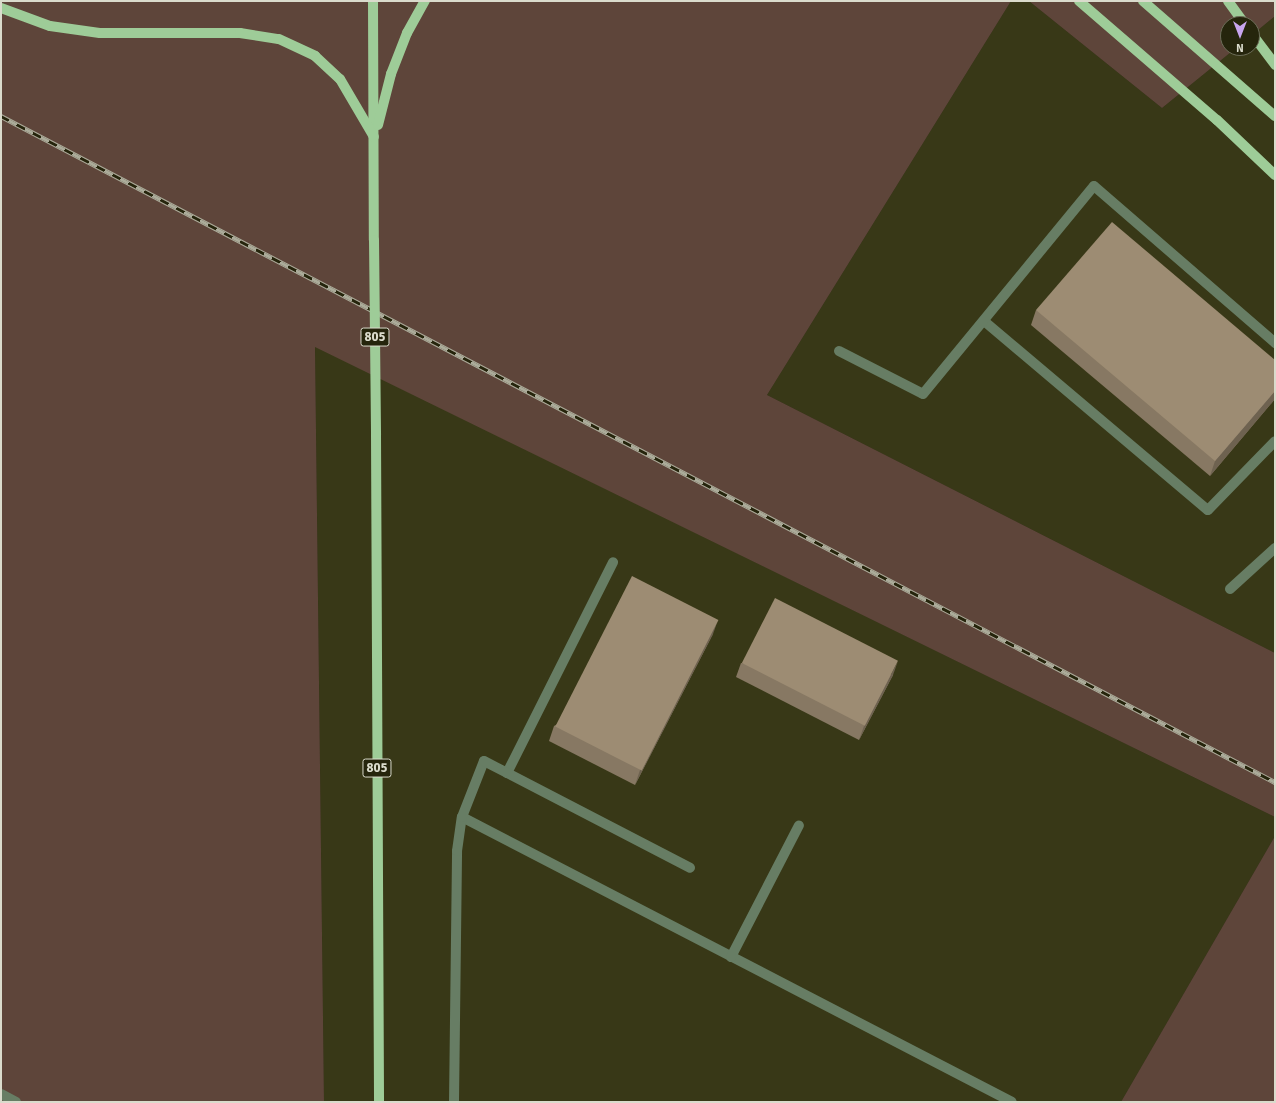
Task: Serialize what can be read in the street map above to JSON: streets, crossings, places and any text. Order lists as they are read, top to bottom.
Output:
{
  "streets": {
    "main road": ["805"]
  },
  "north": "bottom"
}
